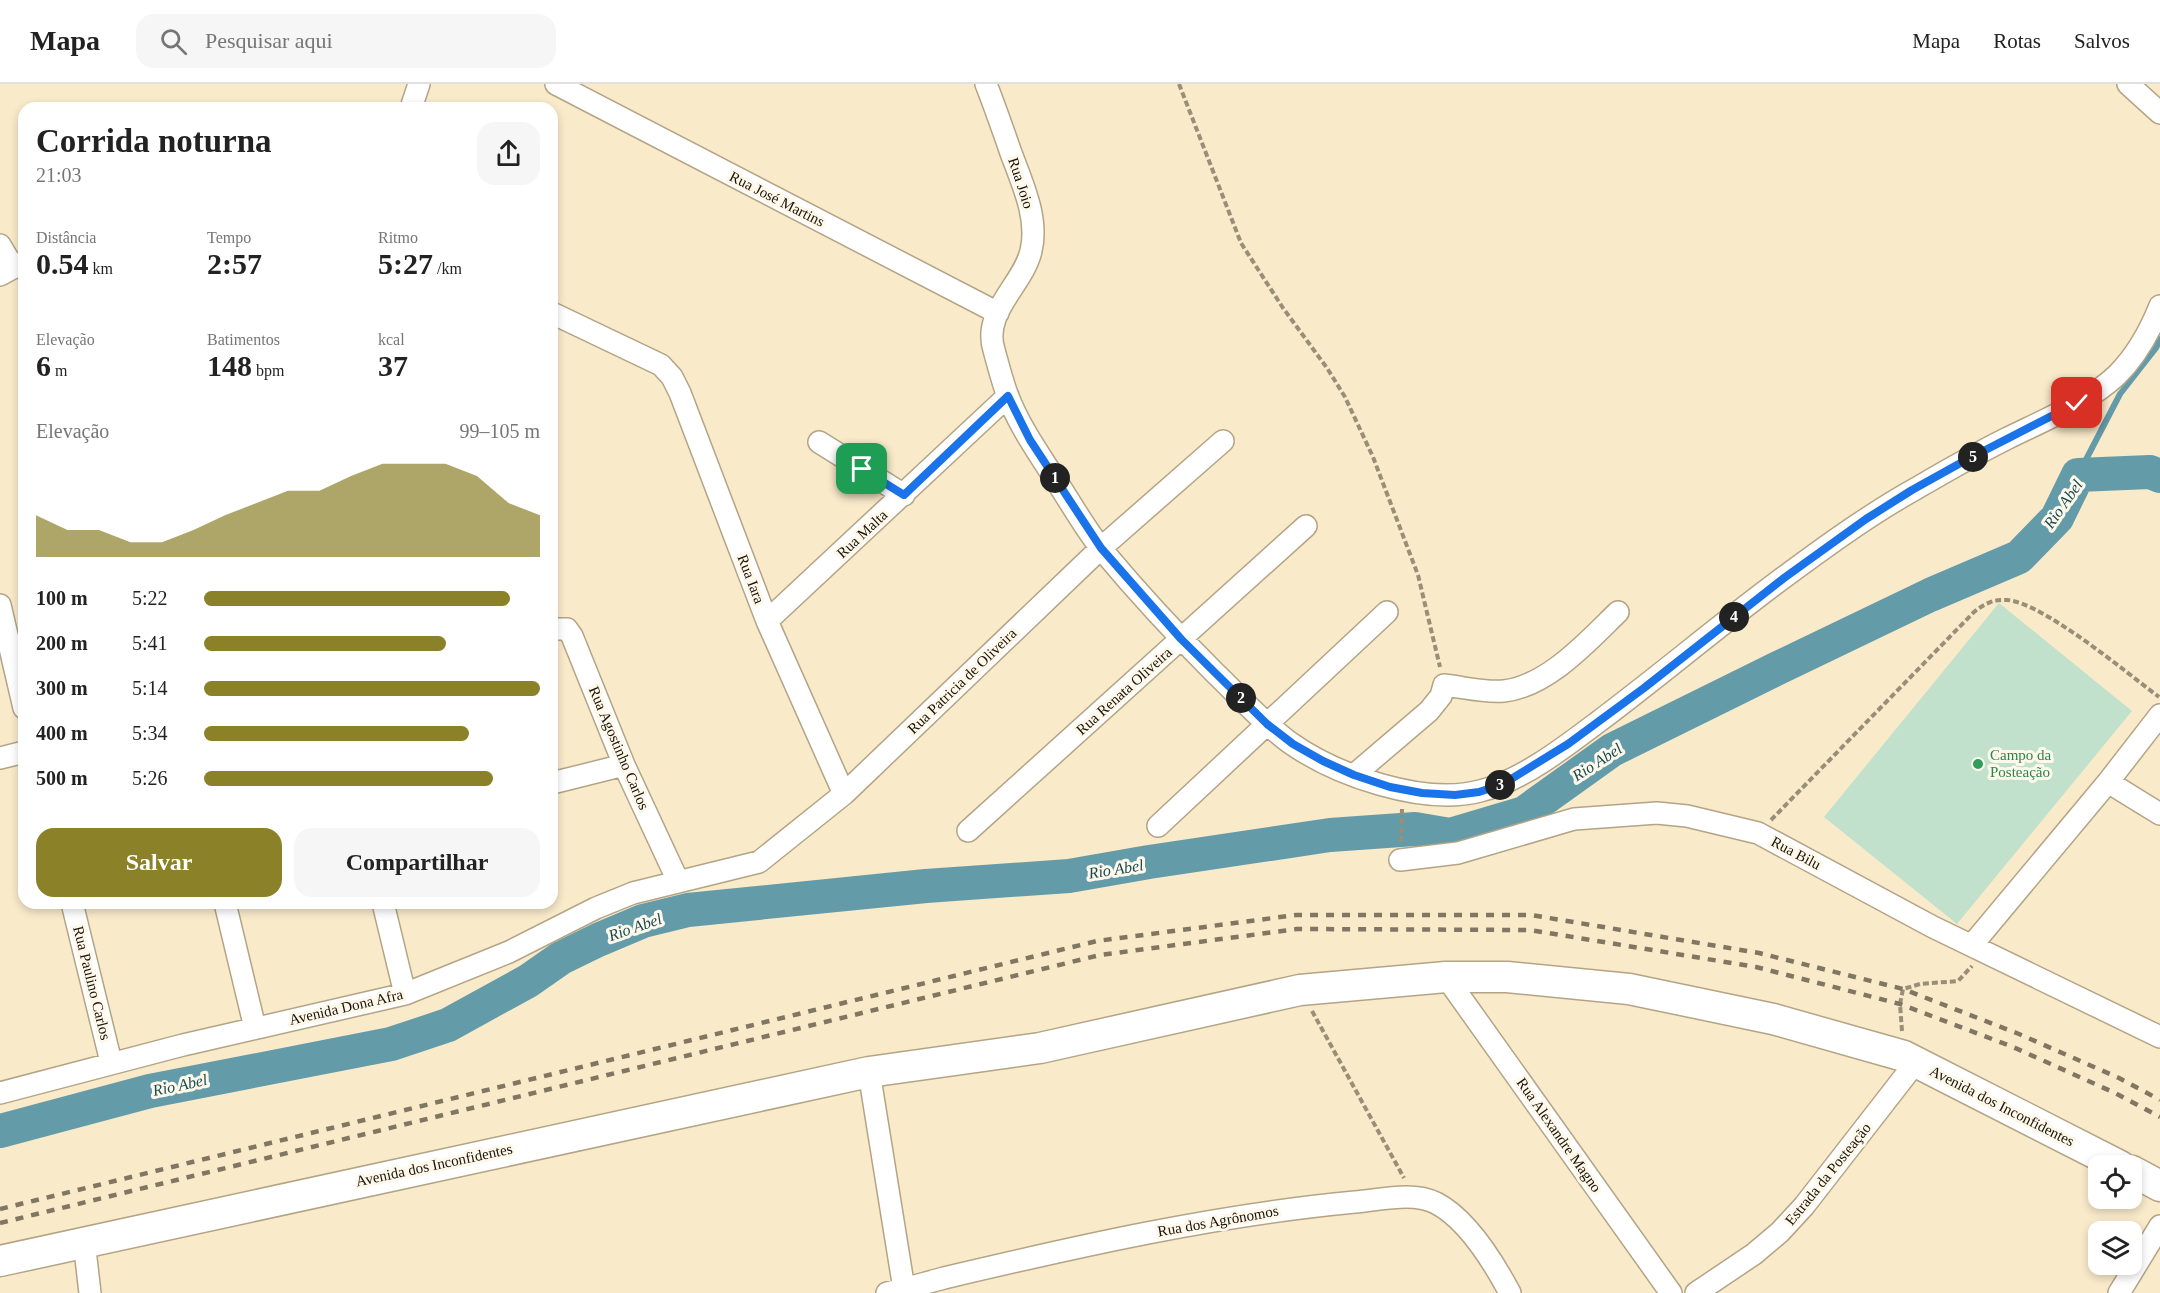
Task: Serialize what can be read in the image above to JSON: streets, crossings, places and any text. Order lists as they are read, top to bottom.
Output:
{
  "streets": {
    "main road": ["Avenida dos Inconfidentes"],
    "street": [
      "Rua Joio",
      "Rua José Martins",
      "Rua Malta",
      "Rua Iara",
      "Rua Patricia de Oliveira",
      "Rua Renata Oliveira",
      "Rua Agostinho Carlos",
      "Rua Bilu",
      "Rua Paulino Carlos",
      "Avenida Dona Afra",
      "Rua Alexandre Magno",
      "Estrada da Posteação",
      "Rua dos Agrônomos"
    ]
  },
  "crossings": [
    ["Rua Joio", "Rua José Martins"],
    ["Rua Joio", "Rua Malta"],
    ["Rua Joio", "Rua Patricia de Oliveira"],
    ["Rua Joio", "Rua Renata Oliveira"],
    ["Rua Malta", "Rua Iara"],
    ["Rua Iara", "Rua Patricia de Oliveira"],
    ["Rua Patricia de Oliveira", "Rua Agostinho Carlos"],
    ["Rua Patricia de Oliveira", "Avenida Dona Afra"],
    ["Rua Agostinho Carlos", "Avenida Dona Afra"],
    ["Rua Paulino Carlos", "Avenida Dona Afra"],
    ["Avenida dos Inconfidentes", "Rua Alexandre Magno"],
    ["Avenida dos Inconfidentes", "Estrada da Posteação"]
  ],
  "water": ["Rio Abel"],
  "places": ["Campo da Posteação"],
  "page": {
    "header": "Mapa",
    "search": "Pesquisar aqui",
    "nav": ["Mapa", "Rotas", "Salvos"],
    "heading": ["Corrida noturna", "21:03"],
    "stats": [
      ["Distância", "0.54 km"],
      ["Tempo", "2:57"],
      ["Ritmo", "5:27 /km"],
      ["Elevação", "6 m"],
      ["Batimentos", "148 bpm"],
      ["kcal", "37"]
    ],
    "chart": ["Elevação", "99–105 m"],
    "pins": [
      "5",
      "1",
      "4",
      "2",
      "3"
    ],
    "list": [
      {
        "name": "100 m",
        "note": "5:22"
      },
      {
        "name": "200 m",
        "note": "5:41"
      },
      {
        "name": "300 m",
        "note": "5:14"
      },
      {
        "name": "400 m",
        "note": "5:34"
      },
      {
        "name": "500 m",
        "note": "5:26"
      }
    ],
    "buttons": ["Salvar", "Compartilhar"]
  }
}
